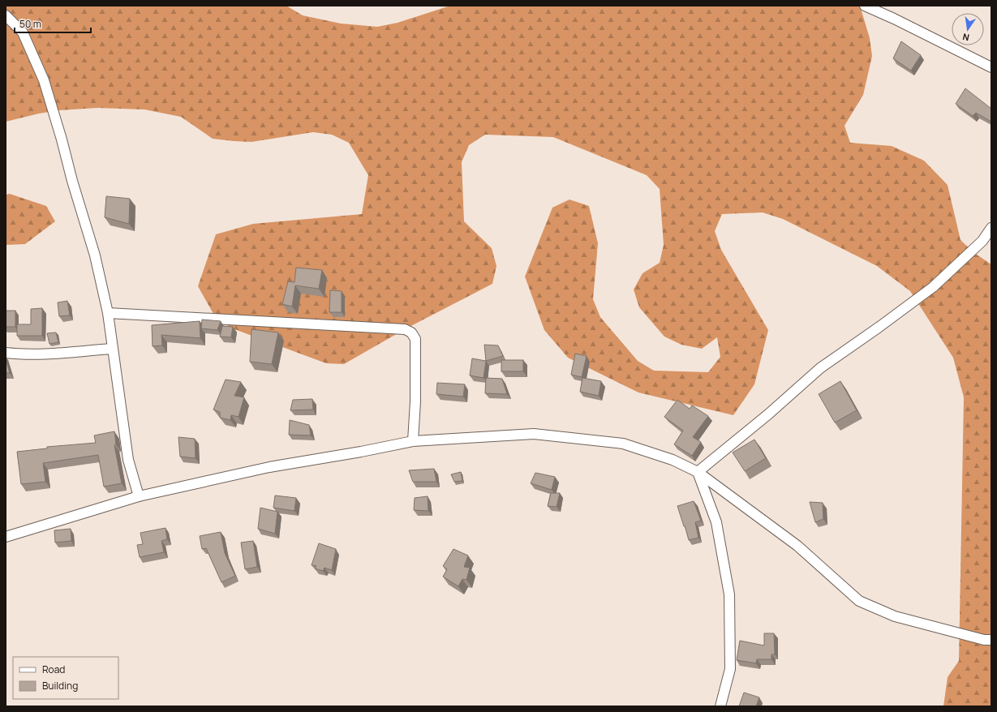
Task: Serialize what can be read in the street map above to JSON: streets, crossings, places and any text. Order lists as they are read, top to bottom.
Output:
{
  "legend": ["Road", "Building"],
  "scale_bar": "50 m",
  "north": "bottom"
}
